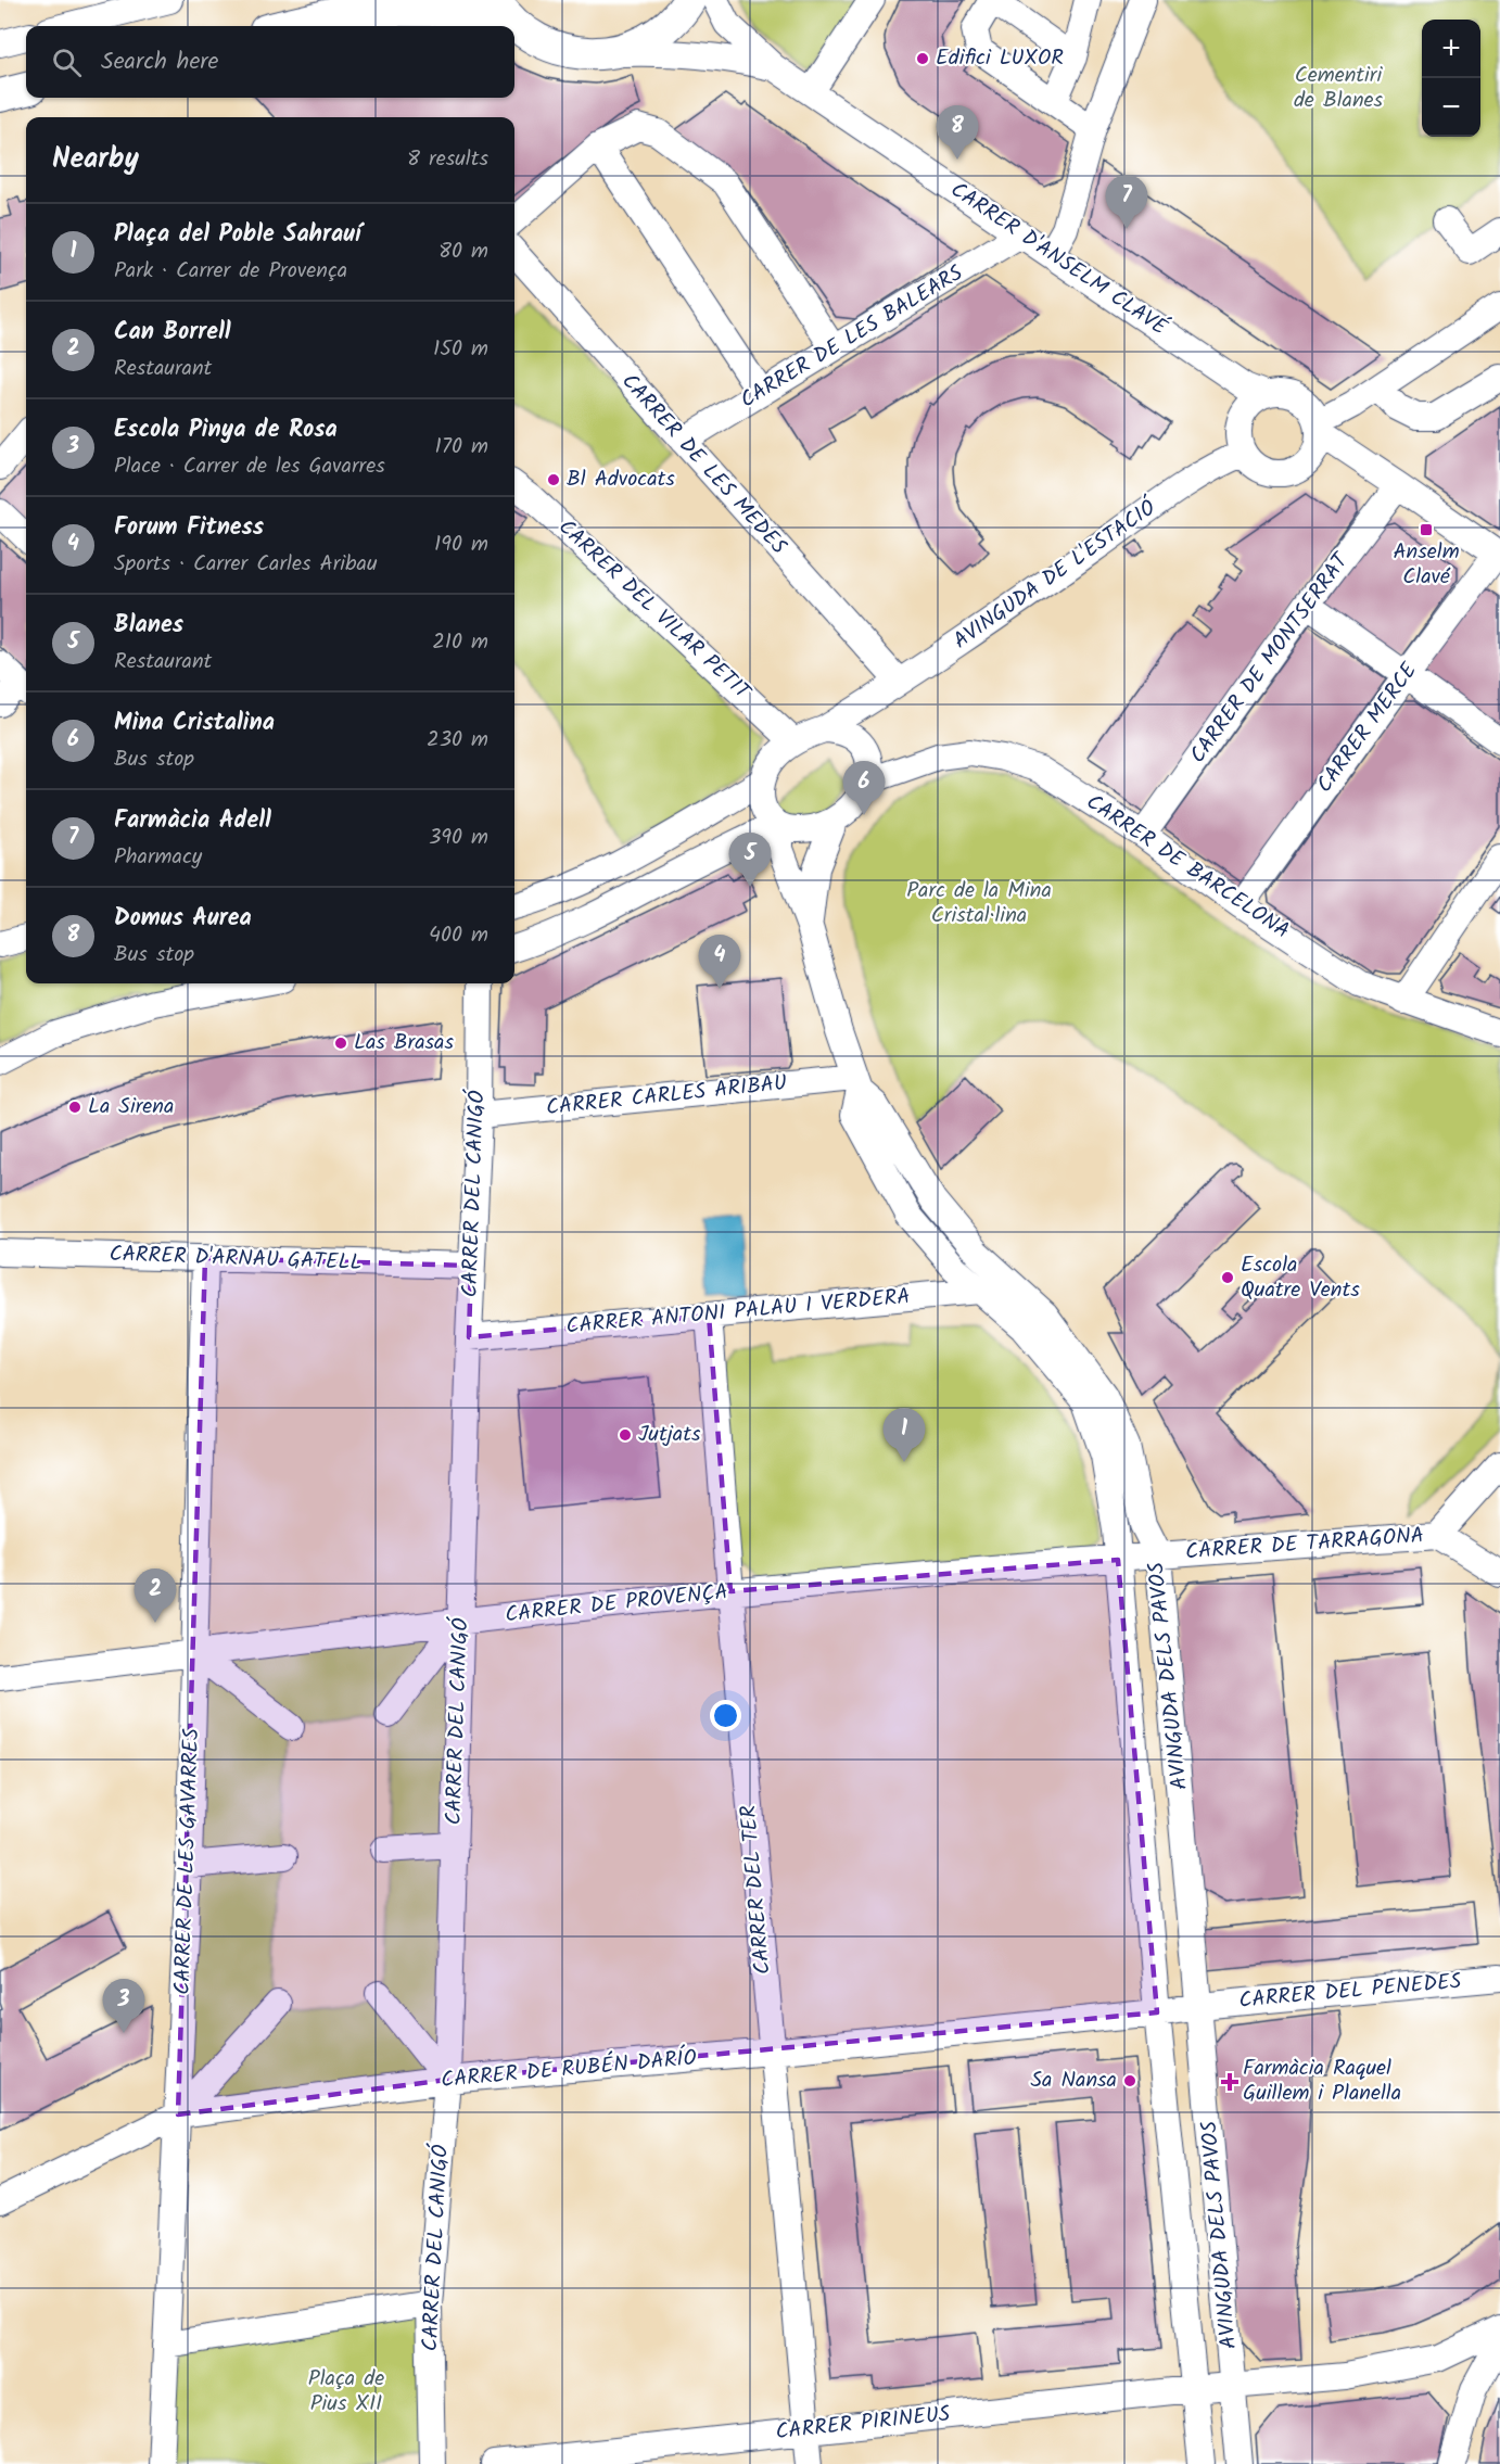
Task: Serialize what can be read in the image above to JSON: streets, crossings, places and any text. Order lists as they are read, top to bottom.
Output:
{
  "streets": {
    "street": [
      "CARRER D'ANSELM CLAVÉ",
      "CARRER DE LES BALEARS",
      "CARRER DE LES MEDES",
      "AVINGUDA DE L'ESTACIÓ",
      "CARRER DEL VILAR PETIT",
      "CARRER DE MONTSERRAT",
      "CARRER MERCE",
      "CARRER DE BARCELONA",
      "CARRER CARLES ARIBAU",
      "CARRER DEL CANIGÓ",
      "CARRER D'ARNAU GATELL",
      "CARRER ANTONI PALAU I VERDERA",
      "CARRER DE TARRAGONA",
      "CARRER DE PROVENÇA",
      "AVINGUDA DELS PAVOS",
      "CARRER DE LES GAVARRES",
      "CARRER DEL TER",
      "CARRER DEL PENEDES",
      "CARRER DE RUBÉN DARÍO",
      "CARRER PIRINEUS"
    ]
  },
  "crossings": [
    ["CARRER D'ANSELM CLAVÉ", "CARRER DE LES BALEARS"],
    ["CARRER D'ANSELM CLAVÉ", "AVINGUDA DE L'ESTACIÓ"],
    ["CARRER D'ANSELM CLAVÉ", "CARRER DE MONTSERRAT"],
    ["CARRER D'ANSELM CLAVÉ", "CARRER MERCE"],
    ["CARRER DE LES BALEARS", "CARRER DE LES MEDES"],
    ["CARRER DE LES MEDES", "AVINGUDA DE L'ESTACIÓ"],
    ["AVINGUDA DE L'ESTACIÓ", "CARRER DEL VILAR PETIT"],
    ["AVINGUDA DE L'ESTACIÓ", "CARRER DE BARCELONA"],
    ["AVINGUDA DE L'ESTACIÓ", "AVINGUDA DELS PAVOS"],
    ["CARRER DEL VILAR PETIT", "CARRER DE BARCELONA"],
    ["CARRER DEL VILAR PETIT", "AVINGUDA DELS PAVOS"],
    ["CARRER DE MONTSERRAT", "CARRER DE BARCELONA"],
    ["CARRER MERCE", "CARRER DE BARCELONA"],
    ["CARRER DE BARCELONA", "AVINGUDA DELS PAVOS"],
    ["CARRER CARLES ARIBAU", "CARRER DEL CANIGÓ"],
    ["CARRER CARLES ARIBAU", "AVINGUDA DELS PAVOS"],
    ["CARRER DEL CANIGÓ", "CARRER D'ARNAU GATELL"],
    ["CARRER DEL CANIGÓ", "CARRER ANTONI PALAU I VERDERA"],
    ["CARRER DEL CANIGÓ", "CARRER DE PROVENÇA"],
    ["CARRER DEL CANIGÓ", "CARRER DE RUBÉN DARÍO"],
    ["CARRER D'ARNAU GATELL", "CARRER DE LES GAVARRES"],
    ["CARRER ANTONI PALAU I VERDERA", "AVINGUDA DELS PAVOS"],
    ["CARRER ANTONI PALAU I VERDERA", "CARRER DEL TER"],
    ["CARRER DE TARRAGONA", "CARRER DE PROVENÇA"],
    ["CARRER DE TARRAGONA", "AVINGUDA DELS PAVOS"],
    ["CARRER DE PROVENÇA", "AVINGUDA DELS PAVOS"],
    ["CARRER DE PROVENÇA", "CARRER DE LES GAVARRES"],
    ["CARRER DE PROVENÇA", "CARRER DEL TER"],
    ["AVINGUDA DELS PAVOS", "CARRER DEL PENEDES"],
    ["AVINGUDA DELS PAVOS", "CARRER DE RUBÉN DARÍO"],
    ["AVINGUDA DELS PAVOS", "CARRER PIRINEUS"],
    ["CARRER DE LES GAVARRES", "CARRER DE RUBÉN DARÍO"],
    ["CARRER DEL TER", "CARRER DE RUBÉN DARÍO"],
    ["CARRER DEL TER", "CARRER PIRINEUS"]
  ],
  "parks": ["Cementiri de Blanes", "Parc de la Mina Cristal·lina", "Plaça de Pius XII"],
  "places": {
    "other": [
      "Edifici LUXOR",
      "Bl Advocats",
      "Las Brasas",
      "La Sirena",
      "Escola Quatre Vents",
      "Jutjats",
      "Sa Nansa"
    ],
    "transit": ["Anselm Clavé"],
    "health": ["Farmàcia Raquel Guillem i Planella"]
  },
  "page": {
    "map_buttons": ["+", "−"],
    "search": "Search here",
    "pins": [
      "8",
      "7",
      "6",
      "5",
      "4",
      "1",
      "2",
      "3"
    ],
    "heading": ["Nearby", "8 results"],
    "list": [
      {
        "mark": "1",
        "name": "Plaça del Poble Sahrauí",
        "note": "Park · Carrer de Provença",
        "value": "80 m"
      },
      {
        "mark": "2",
        "name": "Can Borrell",
        "note": "Restaurant",
        "value": "150 m"
      },
      {
        "mark": "3",
        "name": "Escola Pinya de Rosa",
        "note": "Place · Carrer de les Gavarres",
        "value": "170 m"
      },
      {
        "mark": "4",
        "name": "Forum Fitness",
        "note": "Sports · Carrer Carles Aribau",
        "value": "190 m"
      },
      {
        "mark": "5",
        "name": "Blanes",
        "note": "Restaurant",
        "value": "210 m"
      },
      {
        "mark": "6",
        "name": "Mina Cristalina",
        "note": "Bus stop",
        "value": "230 m"
      },
      {
        "mark": "7",
        "name": "Farmàcia Adell",
        "note": "Pharmacy",
        "value": "390 m"
      },
      {
        "mark": "8",
        "name": "Domus Aurea",
        "note": "Bus stop",
        "value": "400 m"
      }
    ]
  }
}
